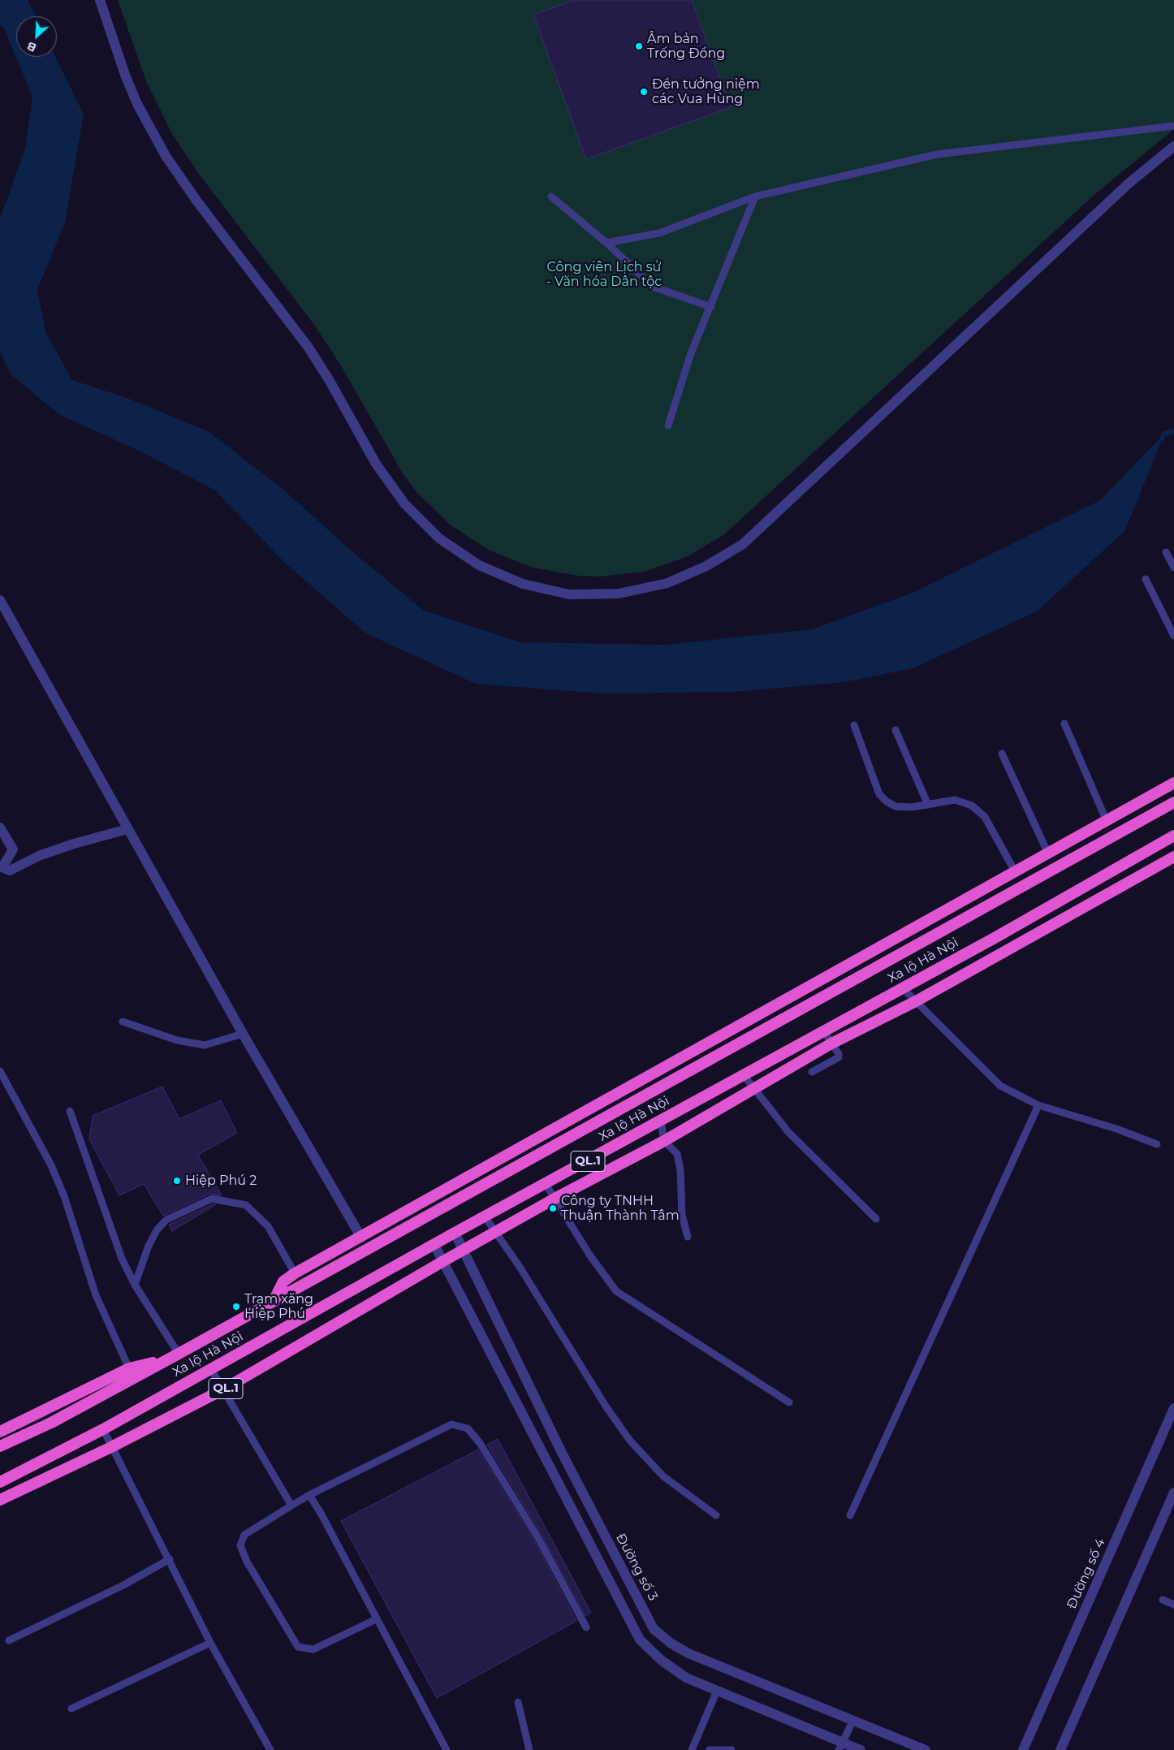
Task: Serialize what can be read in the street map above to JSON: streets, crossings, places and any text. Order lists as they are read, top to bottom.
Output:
{
  "streets": {
    "highway": ["Xa lộ Hà Nội", "QL.1"],
    "street": ["Đường số 3", "Đường số 4"]
  },
  "crossings": [
    ["Xa lộ Hà Nội", "Đường số 3"],
    ["QL.1", "Đường số 3"]
  ],
  "parks": ["Công viên Lịch sử - Văn hóa Dân tộc"],
  "places": [
    "Âm bản Trống Đồng",
    "Đền tưởng niệm các Vua Hùng",
    "Hiệp Phú 2",
    "Công ty TNHH Thuận Thành Tâm",
    "Trạm xăng Hiệp Phú"
  ],
  "north": "bottom left"
}
